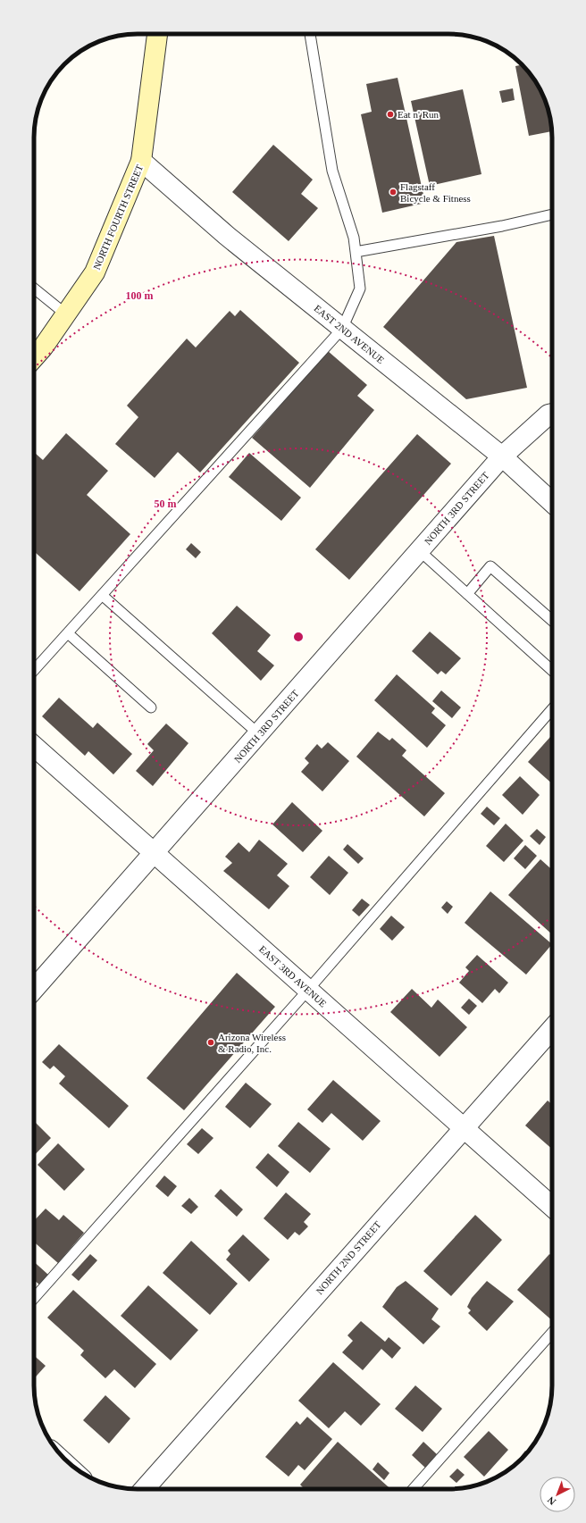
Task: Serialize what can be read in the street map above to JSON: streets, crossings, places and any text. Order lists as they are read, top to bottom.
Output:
{
  "streets": {
    "main road": ["NORTH FOURTH STREET"],
    "street": [
      "EAST 2ND AVENUE",
      "NORTH 3RD STREET",
      "EAST 3RD AVENUE",
      "NORTH 2ND STREET"
    ]
  },
  "crossings": [
    ["NORTH FOURTH STREET", "EAST 2ND AVENUE"],
    ["EAST 2ND AVENUE", "NORTH 3RD STREET"],
    ["NORTH 3RD STREET", "EAST 3RD AVENUE"],
    ["EAST 3RD AVENUE", "NORTH 2ND STREET"]
  ],
  "places": ["Eat n' Run", "Flagstaff Bicycle & Fitness", "Arizona Wireless & Radio, Inc."],
  "north": "bottom left",
  "rings": ["100 m", "50 m"]
}
